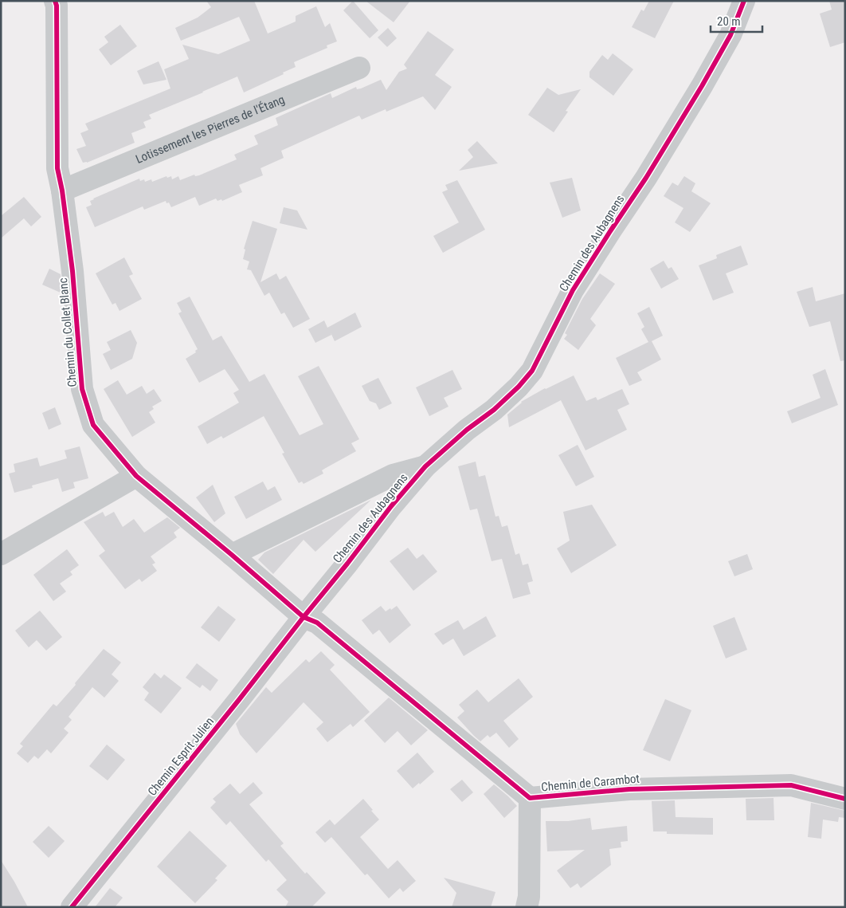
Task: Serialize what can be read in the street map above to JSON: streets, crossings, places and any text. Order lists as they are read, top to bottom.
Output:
{
  "streets": {
    "street": [
      "Lotissement les Pierres de l'Étang",
      "Chemin des Aubagnens",
      "Chemin du Collet Blanc",
      "Chemin Esprit Julien",
      "Chemin de Carambot"
    ]
  },
  "crossings": [
    ["Lotissement les Pierres de l'Étang", "Chemin du Collet Blanc"],
    ["Chemin des Aubagnens", "Chemin du Collet Blanc"],
    ["Chemin des Aubagnens", "Chemin Esprit Julien"],
    ["Chemin des Aubagnens", "Chemin de Carambot"],
    ["Chemin du Collet Blanc", "Chemin Esprit Julien"],
    ["Chemin du Collet Blanc", "Chemin de Carambot"],
    ["Chemin Esprit Julien", "Chemin de Carambot"]
  ],
  "scale_bar": "20 m"
}
